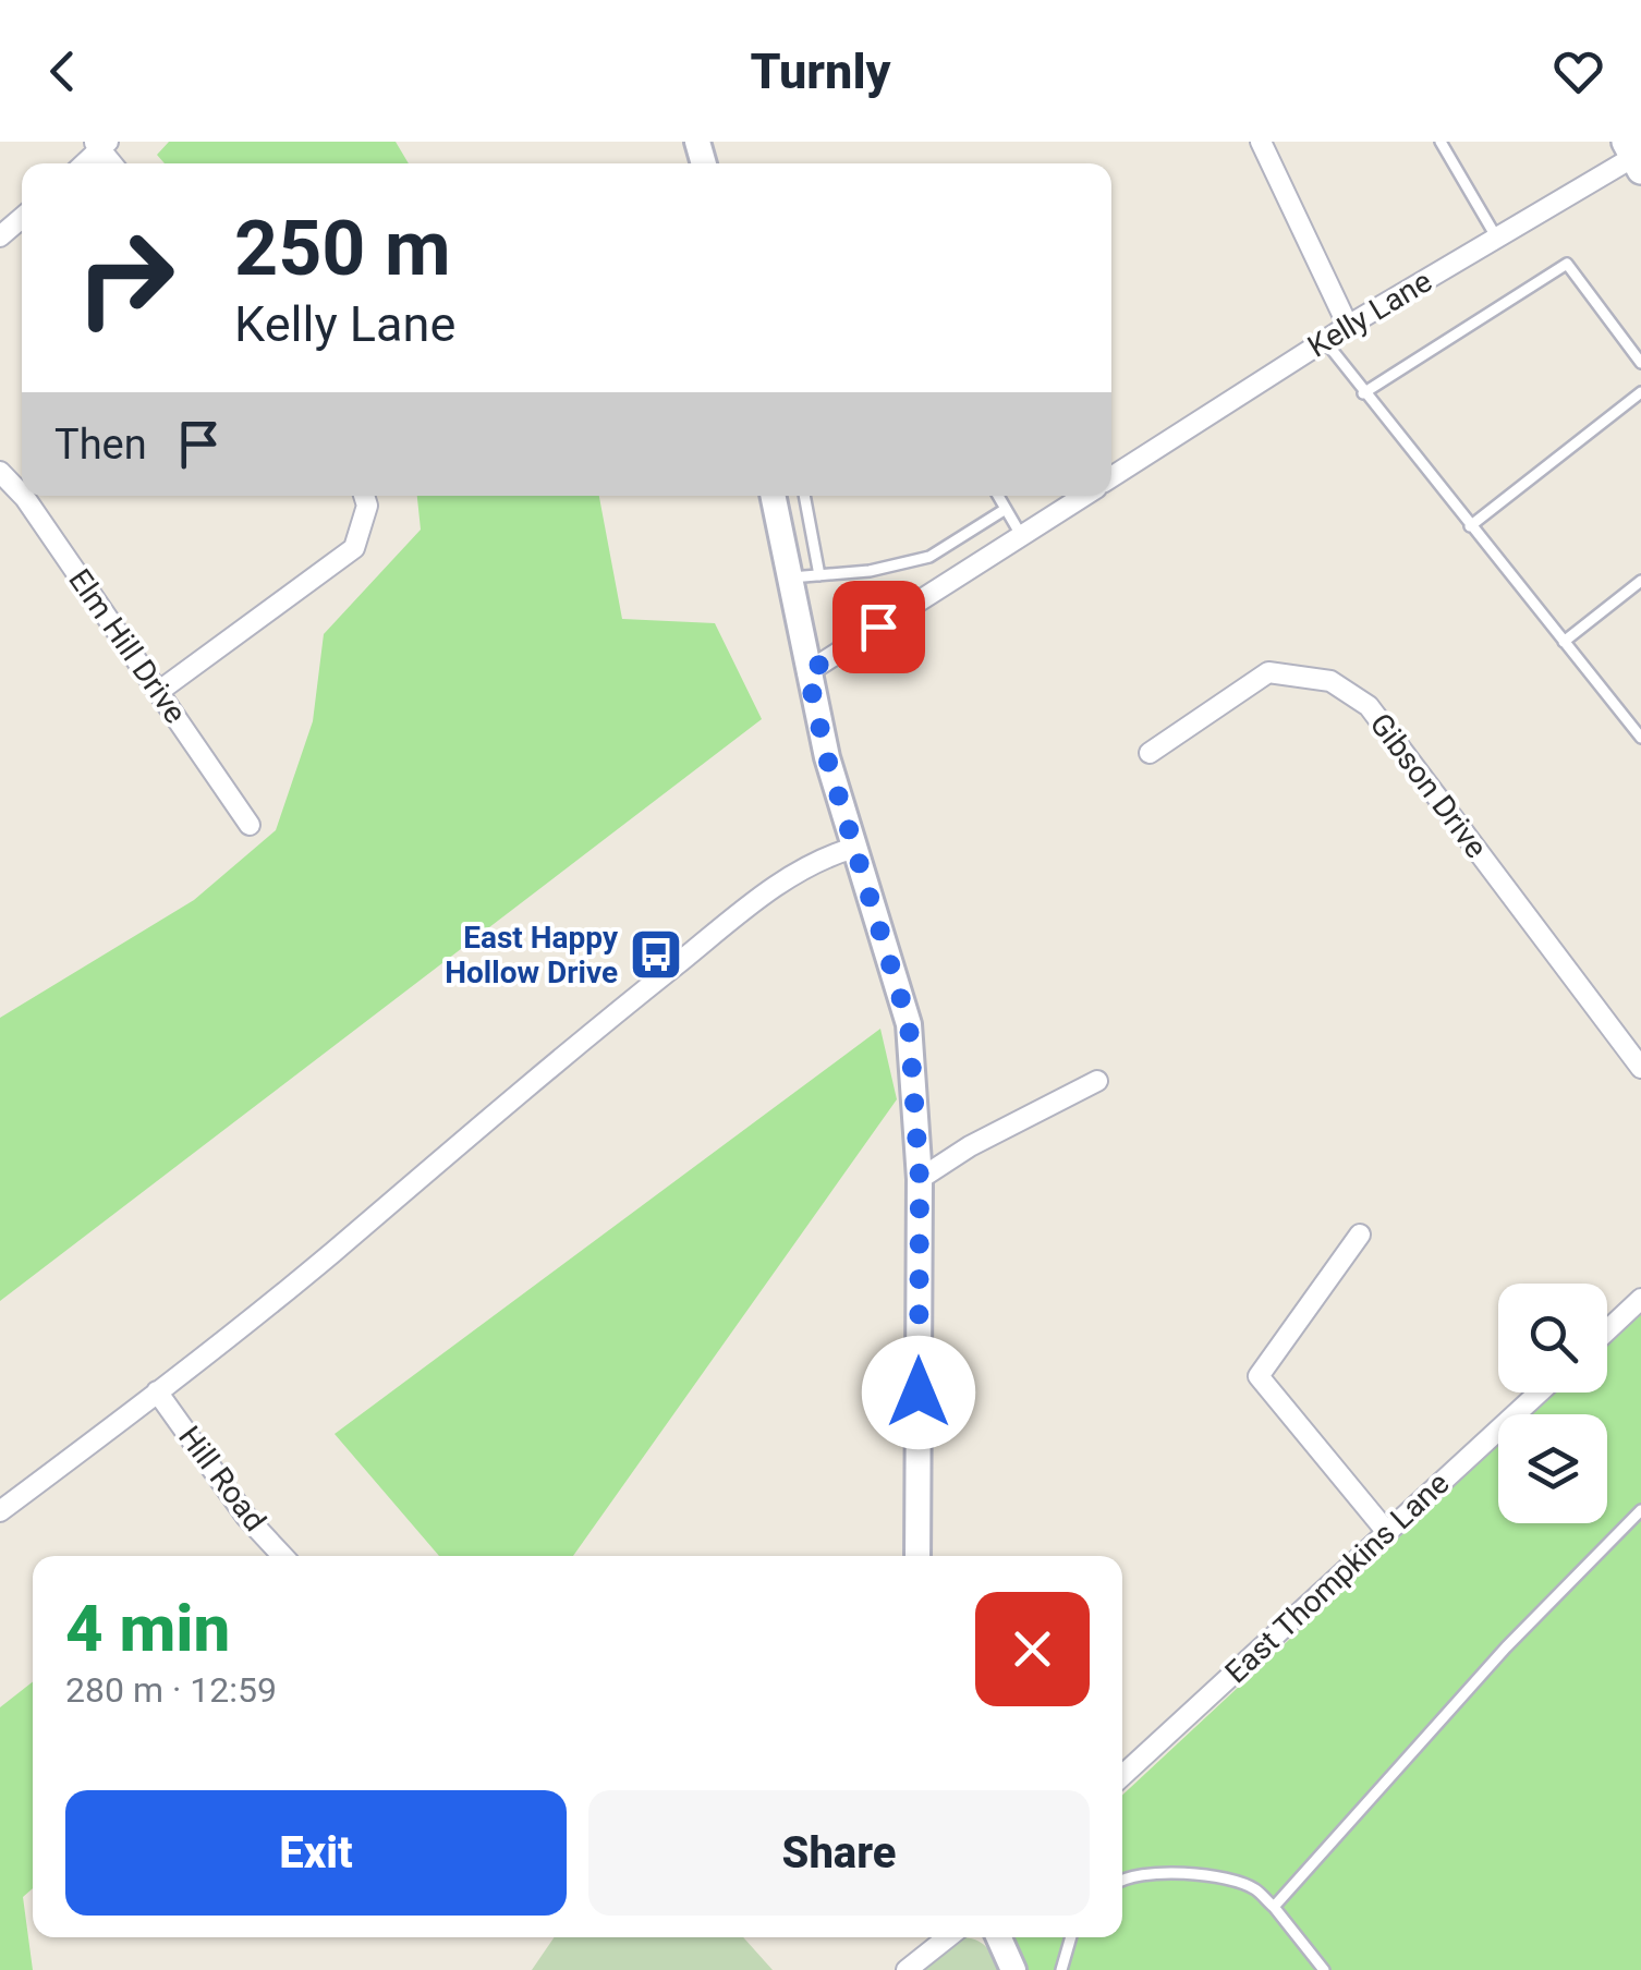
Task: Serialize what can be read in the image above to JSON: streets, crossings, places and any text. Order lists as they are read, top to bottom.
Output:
{
  "streets": {
    "street": [
      "Kelly Lane",
      "Elm Hill Drive",
      "Gibson Drive",
      "Hill Road",
      "East Thompkins Lane"
    ]
  },
  "places": {
    "bus stop": ["East Happy Hollow Drive"]
  },
  "page": {
    "header": "Turnly",
    "turn": ["250 m", "Kelly Lane"],
    "then": "Then",
    "heading": ["4 min", "280 m · 12:59"],
    "buttons": ["Exit", "Share"]
  }
}
